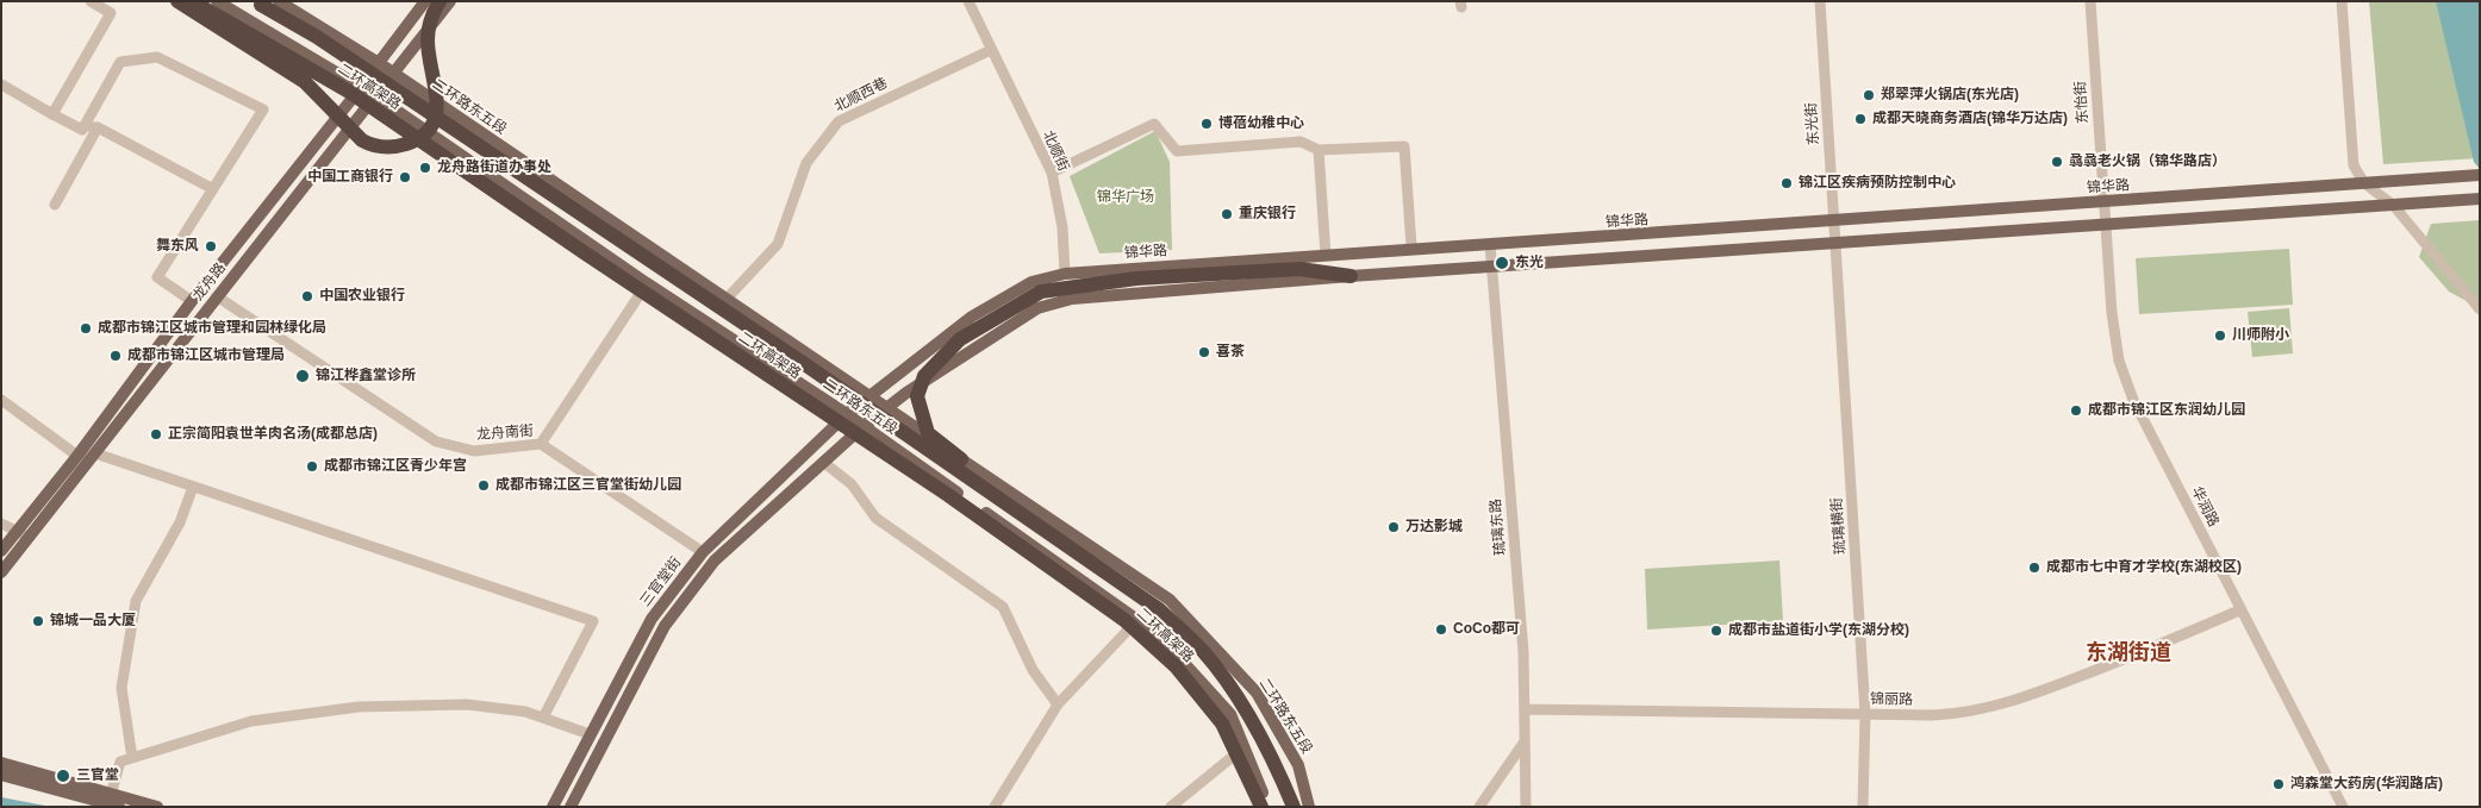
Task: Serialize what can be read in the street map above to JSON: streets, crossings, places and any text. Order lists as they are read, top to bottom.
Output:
{
  "streets": {
    "highway": ["二环高架路"],
    "main road": [
      "二环路东五段",
      "锦华路",
      "龙舟路",
      "三官堂街"
    ],
    "street": [
      "北顺西巷",
      "东怡街",
      "东光街",
      "北顺街",
      "龙舟南街",
      "华润路",
      "琉璃横街",
      "琉璃东路",
      "锦丽路"
    ]
  },
  "crossings": [
    ["北顺西巷", "二环路东五段"],
    ["北顺西巷", "北顺街"],
    ["东怡街", "锦华路"],
    ["东怡街", "华润路"],
    ["二环路东五段", "锦华路"],
    ["二环路东五段", "龙舟路"],
    ["二环路东五段", "三官堂街"],
    ["东光街", "锦华路"],
    ["东光街", "琉璃横街"],
    ["北顺街", "锦华路"],
    ["锦华路", "华润路"],
    ["锦华路", "琉璃东路"],
    ["锦华路", "三官堂街"],
    ["龙舟路", "龙舟南街"],
    ["龙舟南街", "三官堂街"],
    ["华润路", "锦丽路"],
    ["琉璃横街", "锦丽路"],
    ["琉璃东路", "锦丽路"]
  ],
  "districts": ["东湖街道"],
  "parks": ["锦华广场"],
  "places": [
    "郑翠萍火锅店(东光店)",
    "成都天晓商务酒店(锦华万达店)",
    "博蓓幼稚中心",
    "骉骉老火锅（锦华路店）",
    "龙舟路街道办事处",
    "中国工商银行",
    "锦江区疾病预防控制中心",
    "重庆银行",
    "舞东风",
    "东光",
    "中国农业银行",
    "成都市锦江区城市管理和园林绿化局",
    "川师附小",
    "喜茶",
    "成都市锦江区城市管理局",
    "锦江桦鑫堂诊所",
    "成都市锦江区东润幼儿园",
    "正宗简阳袁世羊肉名汤(成都总店)",
    "成都市锦江区青少年宫",
    "成都市锦江区三官堂街幼儿园",
    "万达影城",
    "成都市七中育才学校(东湖校区)",
    "锦城一品大厦",
    "CoCo都可",
    "成都市盐道街小学(东湖分校)",
    "三官堂",
    "鸿森堂大药房(华润路店)"
  ]
}
